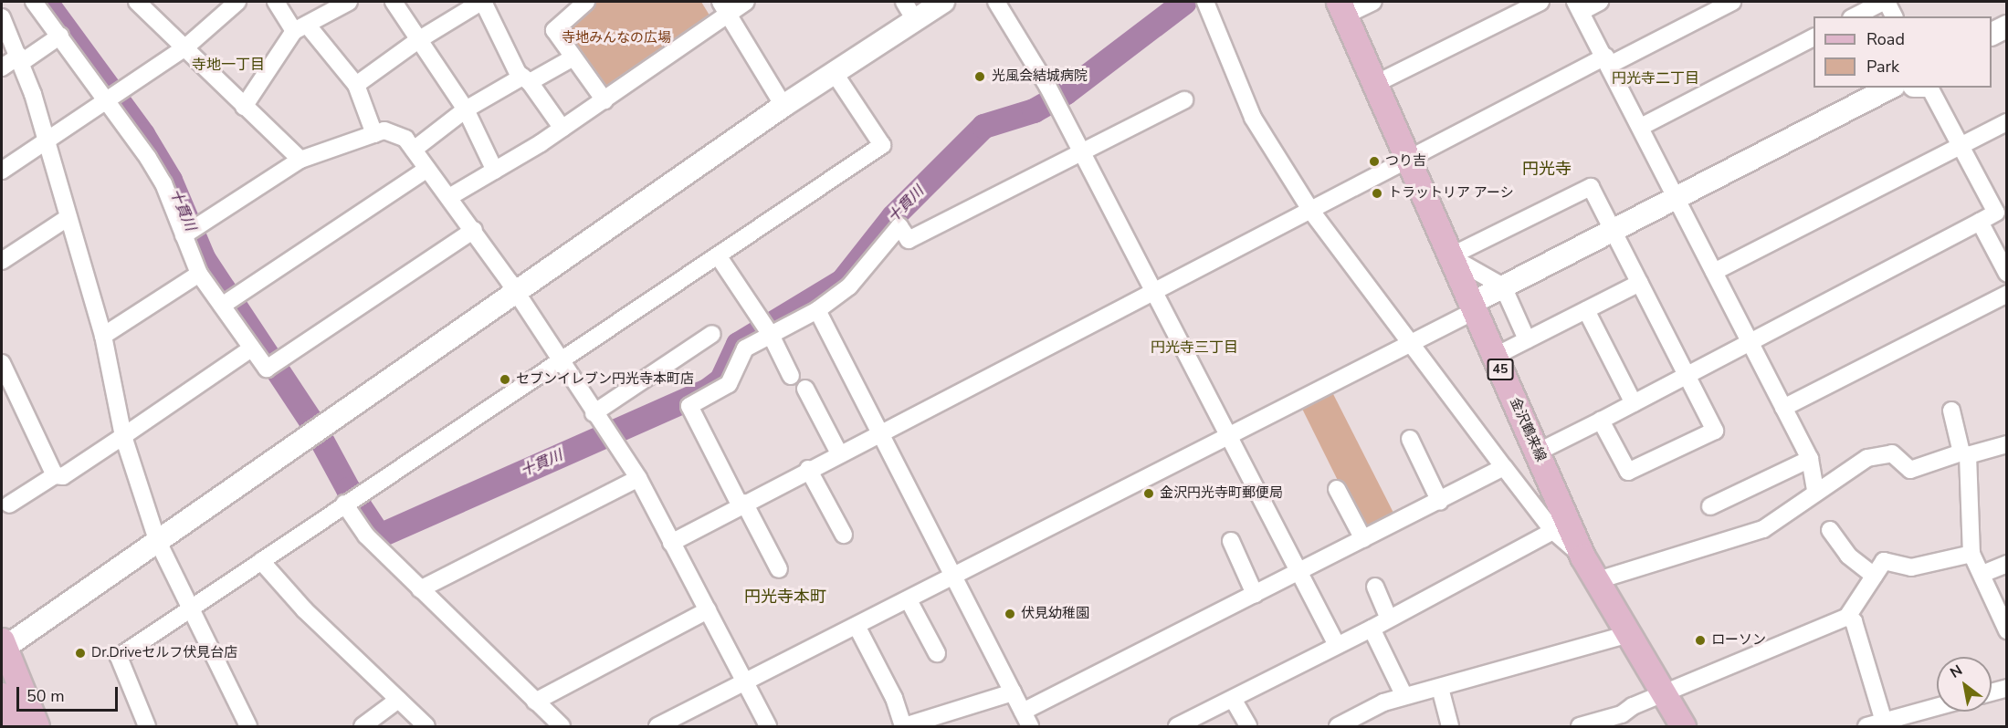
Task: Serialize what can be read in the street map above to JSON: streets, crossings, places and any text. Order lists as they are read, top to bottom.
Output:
{
  "streets": {
    "main road": ["45", "金沢鶴来線"]
  },
  "districts": [
    "寺地一丁目",
    "円光寺二丁目",
    "円光寺",
    "円光寺三丁目",
    "円光寺本町"
  ],
  "water": ["十貫川"],
  "parks": ["寺地みんなの広場"],
  "places": [
    "光風会結城病院",
    "つり吉",
    "トラットリア アーシ",
    "セブンイレブン円光寺本町店",
    "金沢円光寺町郵便局",
    "伏見幼稚園",
    "ローソン",
    "Dr.Driveセルフ伏見台店"
  ],
  "legend": ["Road", "Park"],
  "scale_bar": "50 m",
  "north": "top left"
}
